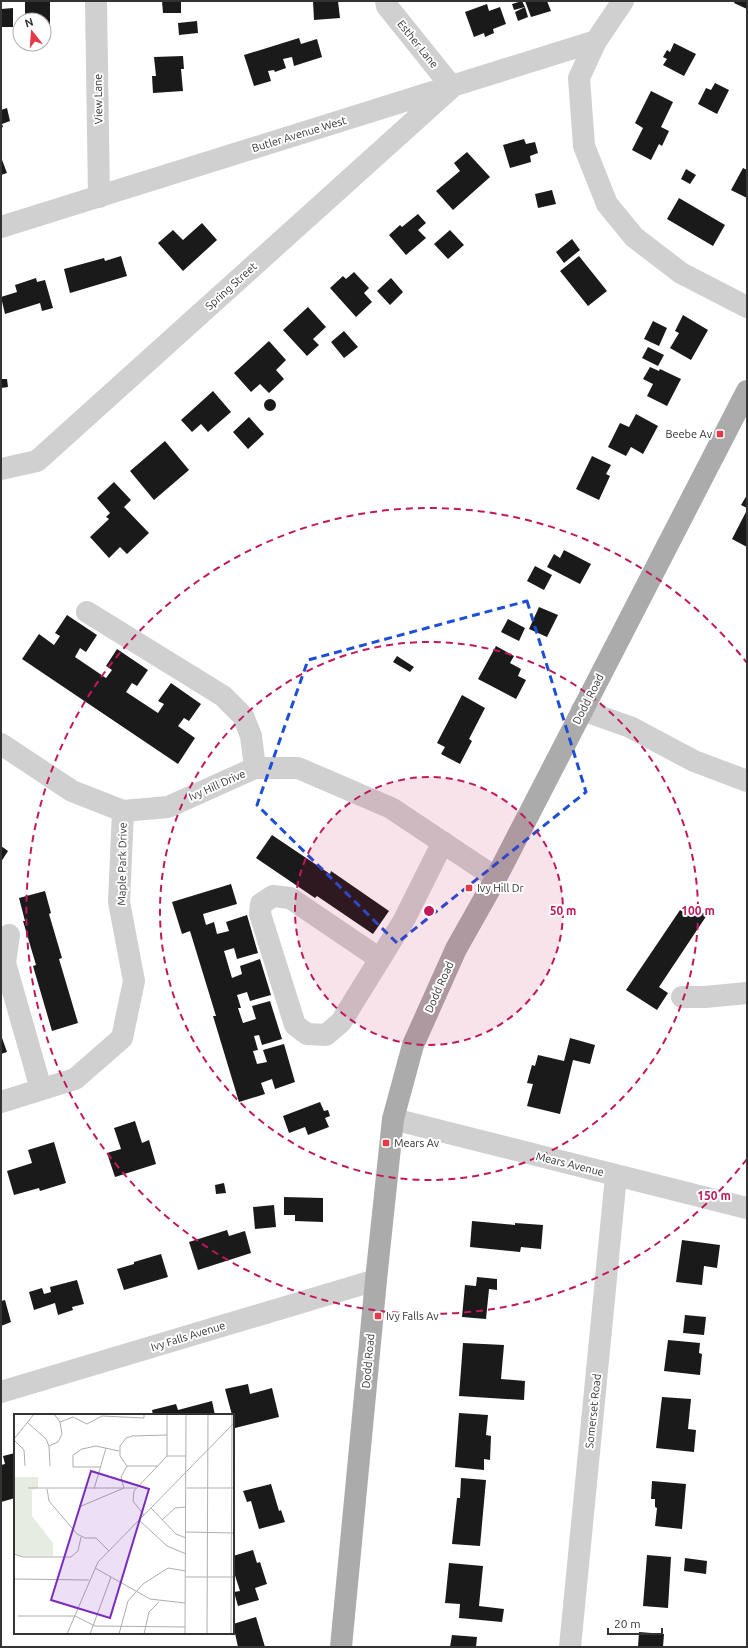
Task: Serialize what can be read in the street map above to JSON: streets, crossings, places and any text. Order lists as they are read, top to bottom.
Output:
{
  "streets": {
    "main road": ["Dodd Road"],
    "street": [
      "Esther Lane",
      "View Lane",
      "Butler Avenue West",
      "Spring Street",
      "Ivy Hill Drive",
      "Maple Park Drive",
      "Mears Avenue",
      "Ivy Falls Avenue",
      "Somerset Road"
    ]
  },
  "crossings": [
    ["Esther Lane", "Butler Avenue West"],
    ["Esther Lane", "Spring Street"],
    ["View Lane", "Butler Avenue West"],
    ["Butler Avenue West", "Spring Street"],
    ["Dodd Road", "Ivy Hill Drive"],
    ["Dodd Road", "Mears Avenue"],
    ["Dodd Road", "Ivy Falls Avenue"],
    ["Ivy Hill Drive", "Maple Park Drive"],
    ["Mears Avenue", "Somerset Road"]
  ],
  "places": {
    "transit": [
      "Beebe Av",
      "Ivy Hill Dr",
      "Mears Av",
      "Ivy Falls Av"
    ]
  },
  "scale_bar": "20 m",
  "north": "top",
  "rings": ["50 m", "100 m", "150 m"]
}
